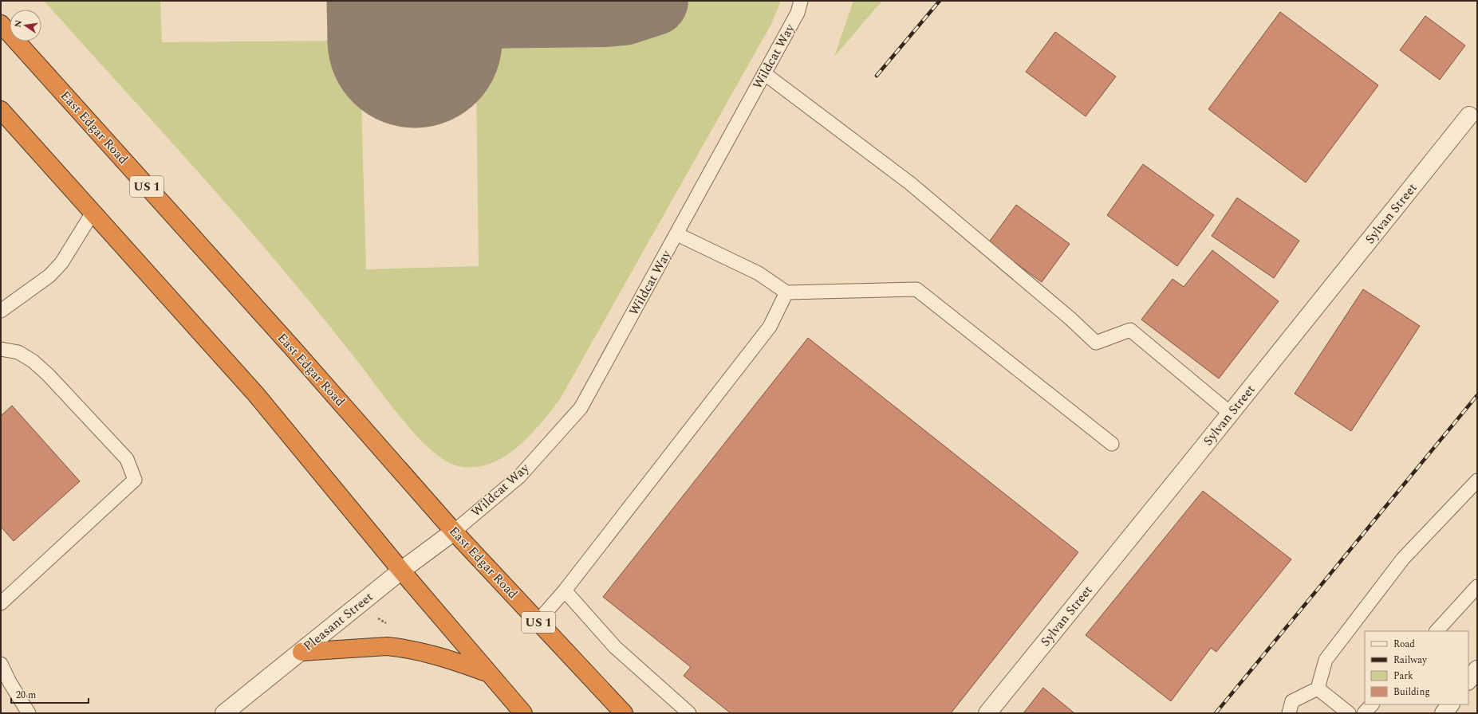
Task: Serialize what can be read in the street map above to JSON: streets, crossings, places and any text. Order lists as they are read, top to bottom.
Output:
{
  "streets": {
    "highway": ["East Edgar Road", "US 1"],
    "street": ["Sylvan Street", "Pleasant Street"],
    "lane": ["Wildcat Way"]
  },
  "crossings": [
    ["Wildcat Way", "East Edgar Road"],
    ["Wildcat Way", "Pleasant Street"],
    ["East Edgar Road", "Pleasant Street"]
  ],
  "legend": [
    "Road",
    "Railway",
    "Park",
    "Building"
  ],
  "scale_bar": "20 m",
  "north": "left"
}
